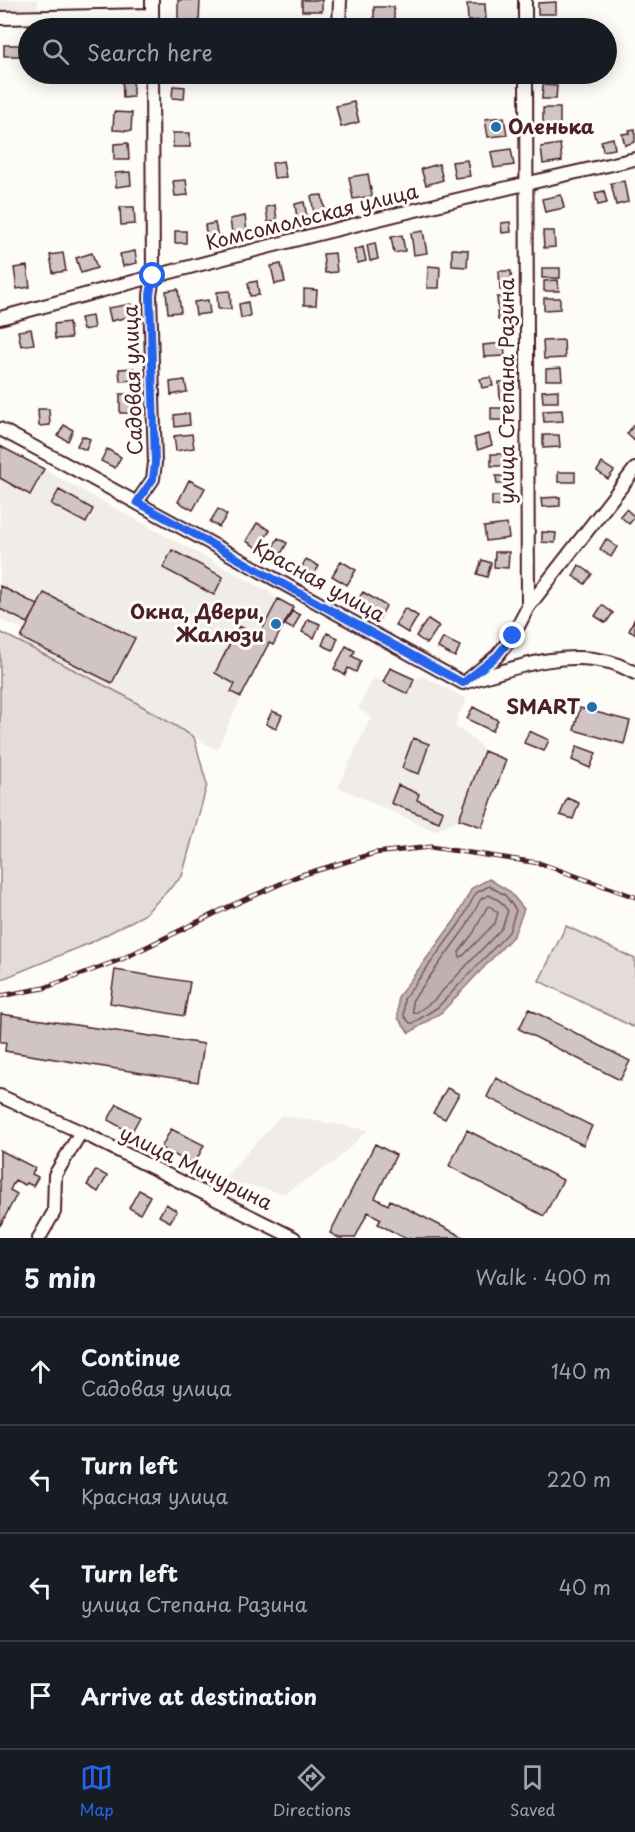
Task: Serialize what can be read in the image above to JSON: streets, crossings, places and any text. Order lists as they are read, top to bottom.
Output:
{
  "streets": {
    "street": [
      "Комсомольская улица",
      "Садовая улица",
      "улица Степана Разина",
      "Красная улица",
      "улица Мичурина"
    ]
  },
  "crossings": [
    ["Комсомольская улица", "Садовая улица"],
    ["Комсомольская улица", "улица Степана Разина"],
    ["Садовая улица", "Красная улица"],
    ["улица Степана Разина", "Красная улица"]
  ],
  "places": ["Оленька", "Окна, Двери, Жалюзи", "SMART"],
  "page": {
    "search": "Search here",
    "heading": ["5 min", "Walk · 400 m"],
    "list": [
      ["Continue", "Садовая улица", "140 m"],
      ["Turn left", "Красная улица", "220 m"],
      ["Turn left", "улица Степана Разина", "40 m"],
      "Arrive at destination"
    ],
    "nav": ["Map", "Directions", "Saved"]
  }
}
